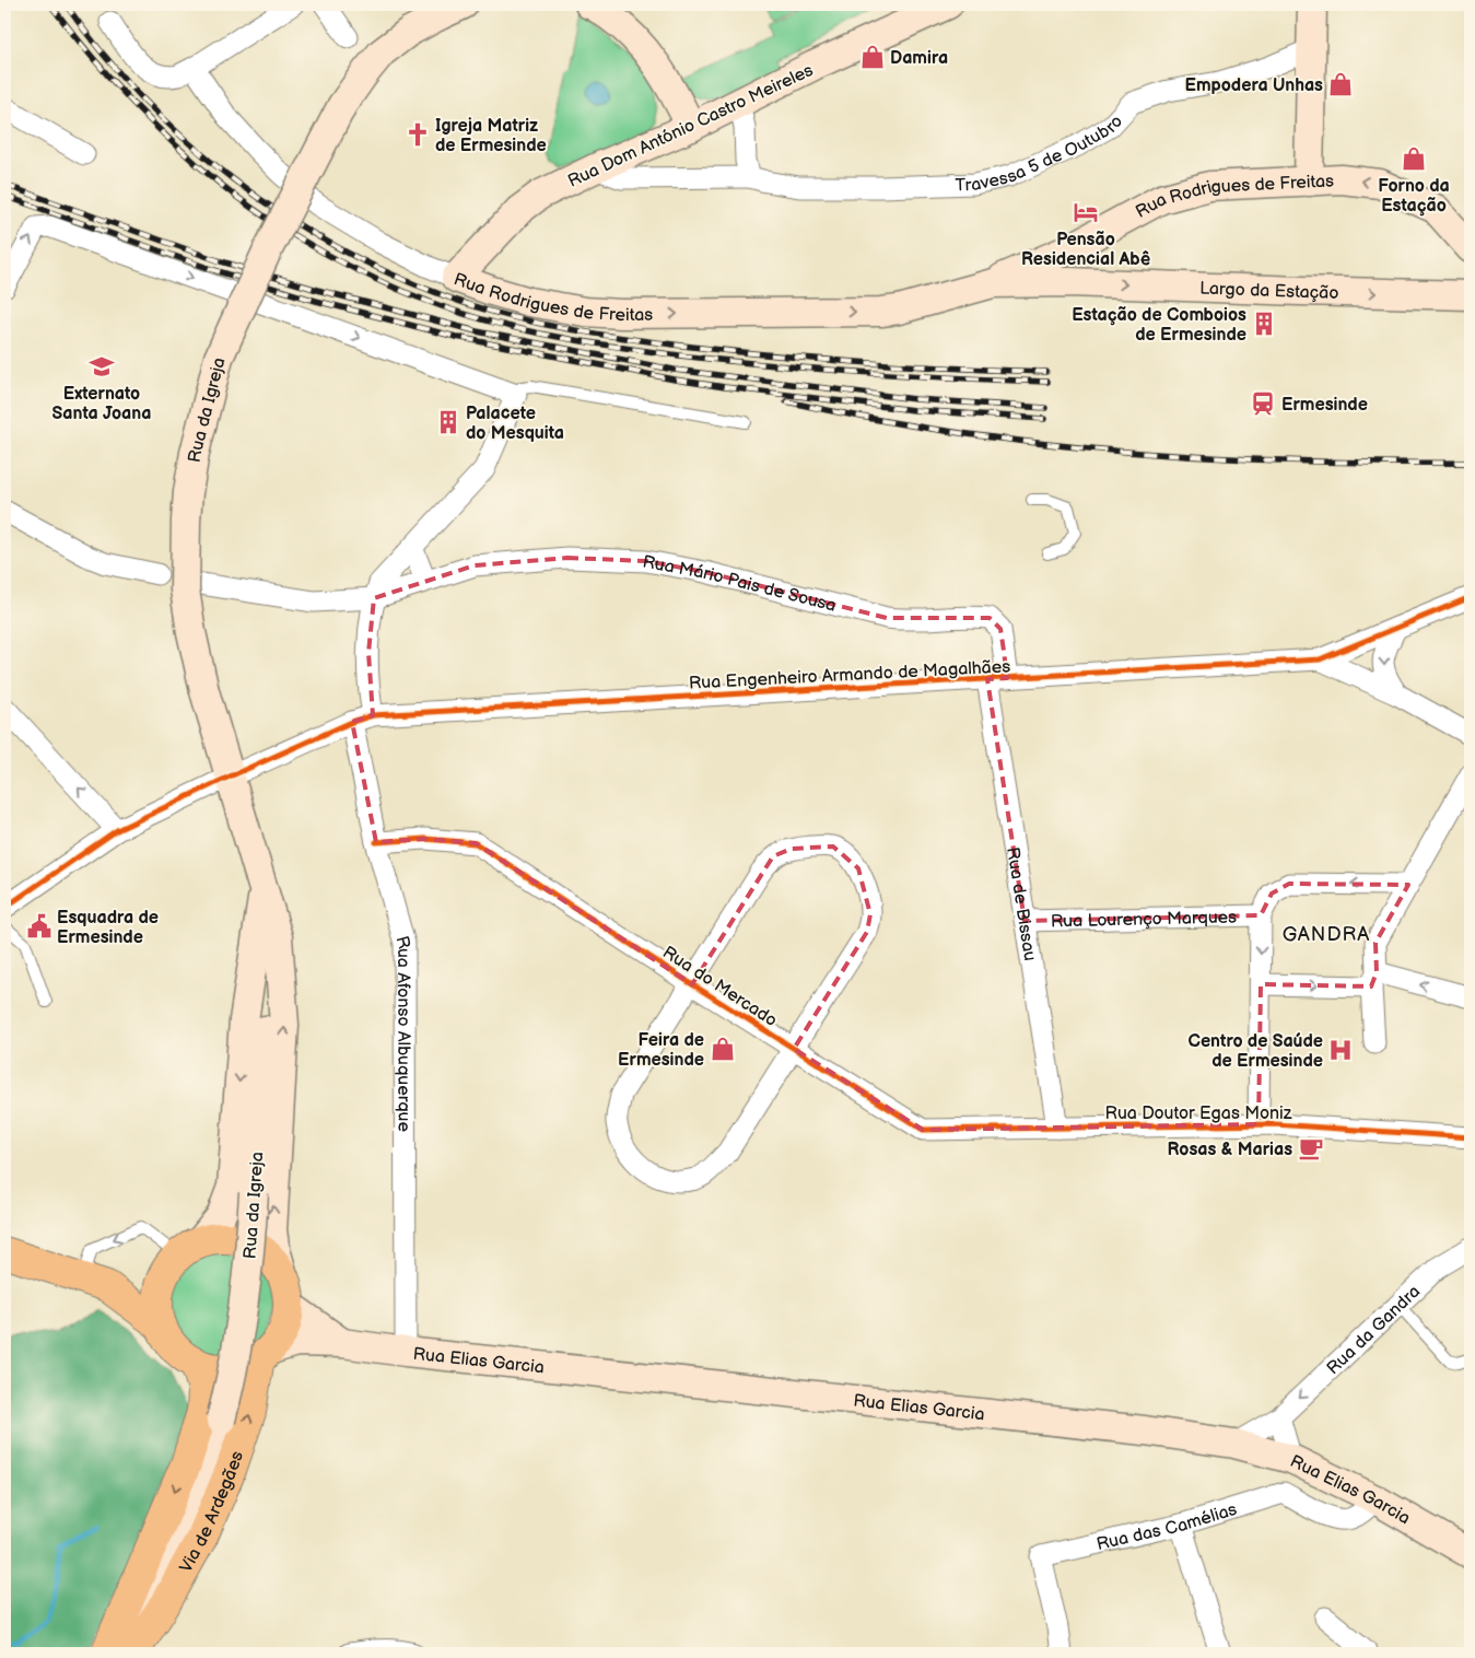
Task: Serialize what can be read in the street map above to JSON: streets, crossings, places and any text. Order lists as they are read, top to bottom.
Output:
{
  "streets": {
    "main road": [
      "Rua Dom António Castro Meireles",
      "Rua Rodrigues de Freitas",
      "Largo da Estação",
      "Rua da Igreja",
      "Rua Elias Garcia",
      "Via de Ardegães"
    ],
    "street": [
      "Travessa 5 de Outubro",
      "Rua Mário Pais de Sousa",
      "Rua Engenheiro Armando de Magalhães",
      "Rua de Bissau",
      "Rua Lourenço Marques",
      "Rua do Mercado",
      "Rua Afonso Albuquerque",
      "Rua Doutor Egas Moniz",
      "Rua da Gandra",
      "Rua das Camélias"
    ]
  },
  "crossings": [
    ["Rua Dom António Castro Meireles", "Travessa 5 de Outubro"],
    ["Rua Dom António Castro Meireles", "Rua Rodrigues de Freitas"],
    ["Rua Rodrigues de Freitas", "Largo da Estação"],
    ["Rua da Igreja", "Rua Engenheiro Armando de Magalhães"],
    ["Rua da Igreja", "Rua Elias Garcia"],
    ["Rua da Igreja", "Via de Ardegães"],
    ["Rua Mário Pais de Sousa", "Rua Engenheiro Armando de Magalhães"],
    ["Rua Mário Pais de Sousa", "Rua de Bissau"],
    ["Rua Engenheiro Armando de Magalhães", "Rua de Bissau"],
    ["Rua Engenheiro Armando de Magalhães", "Rua Afonso Albuquerque"],
    ["Rua de Bissau", "Rua Lourenço Marques"],
    ["Rua de Bissau", "Rua do Mercado"],
    ["Rua de Bissau", "Rua Doutor Egas Moniz"],
    ["Rua do Mercado", "Rua Afonso Albuquerque"],
    ["Rua do Mercado", "Rua Doutor Egas Moniz"],
    ["Rua Afonso Albuquerque", "Rua Elias Garcia"],
    ["Rua da Gandra", "Rua Elias Garcia"],
    ["Rua Elias Garcia", "Via de Ardegães"],
    ["Rua Elias Garcia", "Rua das Camélias"]
  ],
  "one_way": ["Largo da Estação", "Rua da Gandra"],
  "districts": ["GANDRA"],
  "places": {
    "shop": [
      "Damira",
      "Empodera Unhas",
      "Forno da Estação",
      "Feira de Ermesinde"
    ],
    "church": ["Igreja Matriz de Ermesinde"],
    "hotel": ["Pensão Residencial Abê"],
    "building": ["Estação de Comboios de Ermesinde", "Palacete do Mesquita"],
    "school or university": ["Externato Santa Joana"],
    "station": ["Ermesinde"],
    "public building": ["Esquadra de Ermesinde"],
    "hospital": ["Centro de Saúde de Ermesinde"],
    "cafe": ["Rosas & Marias"]
  }
}
